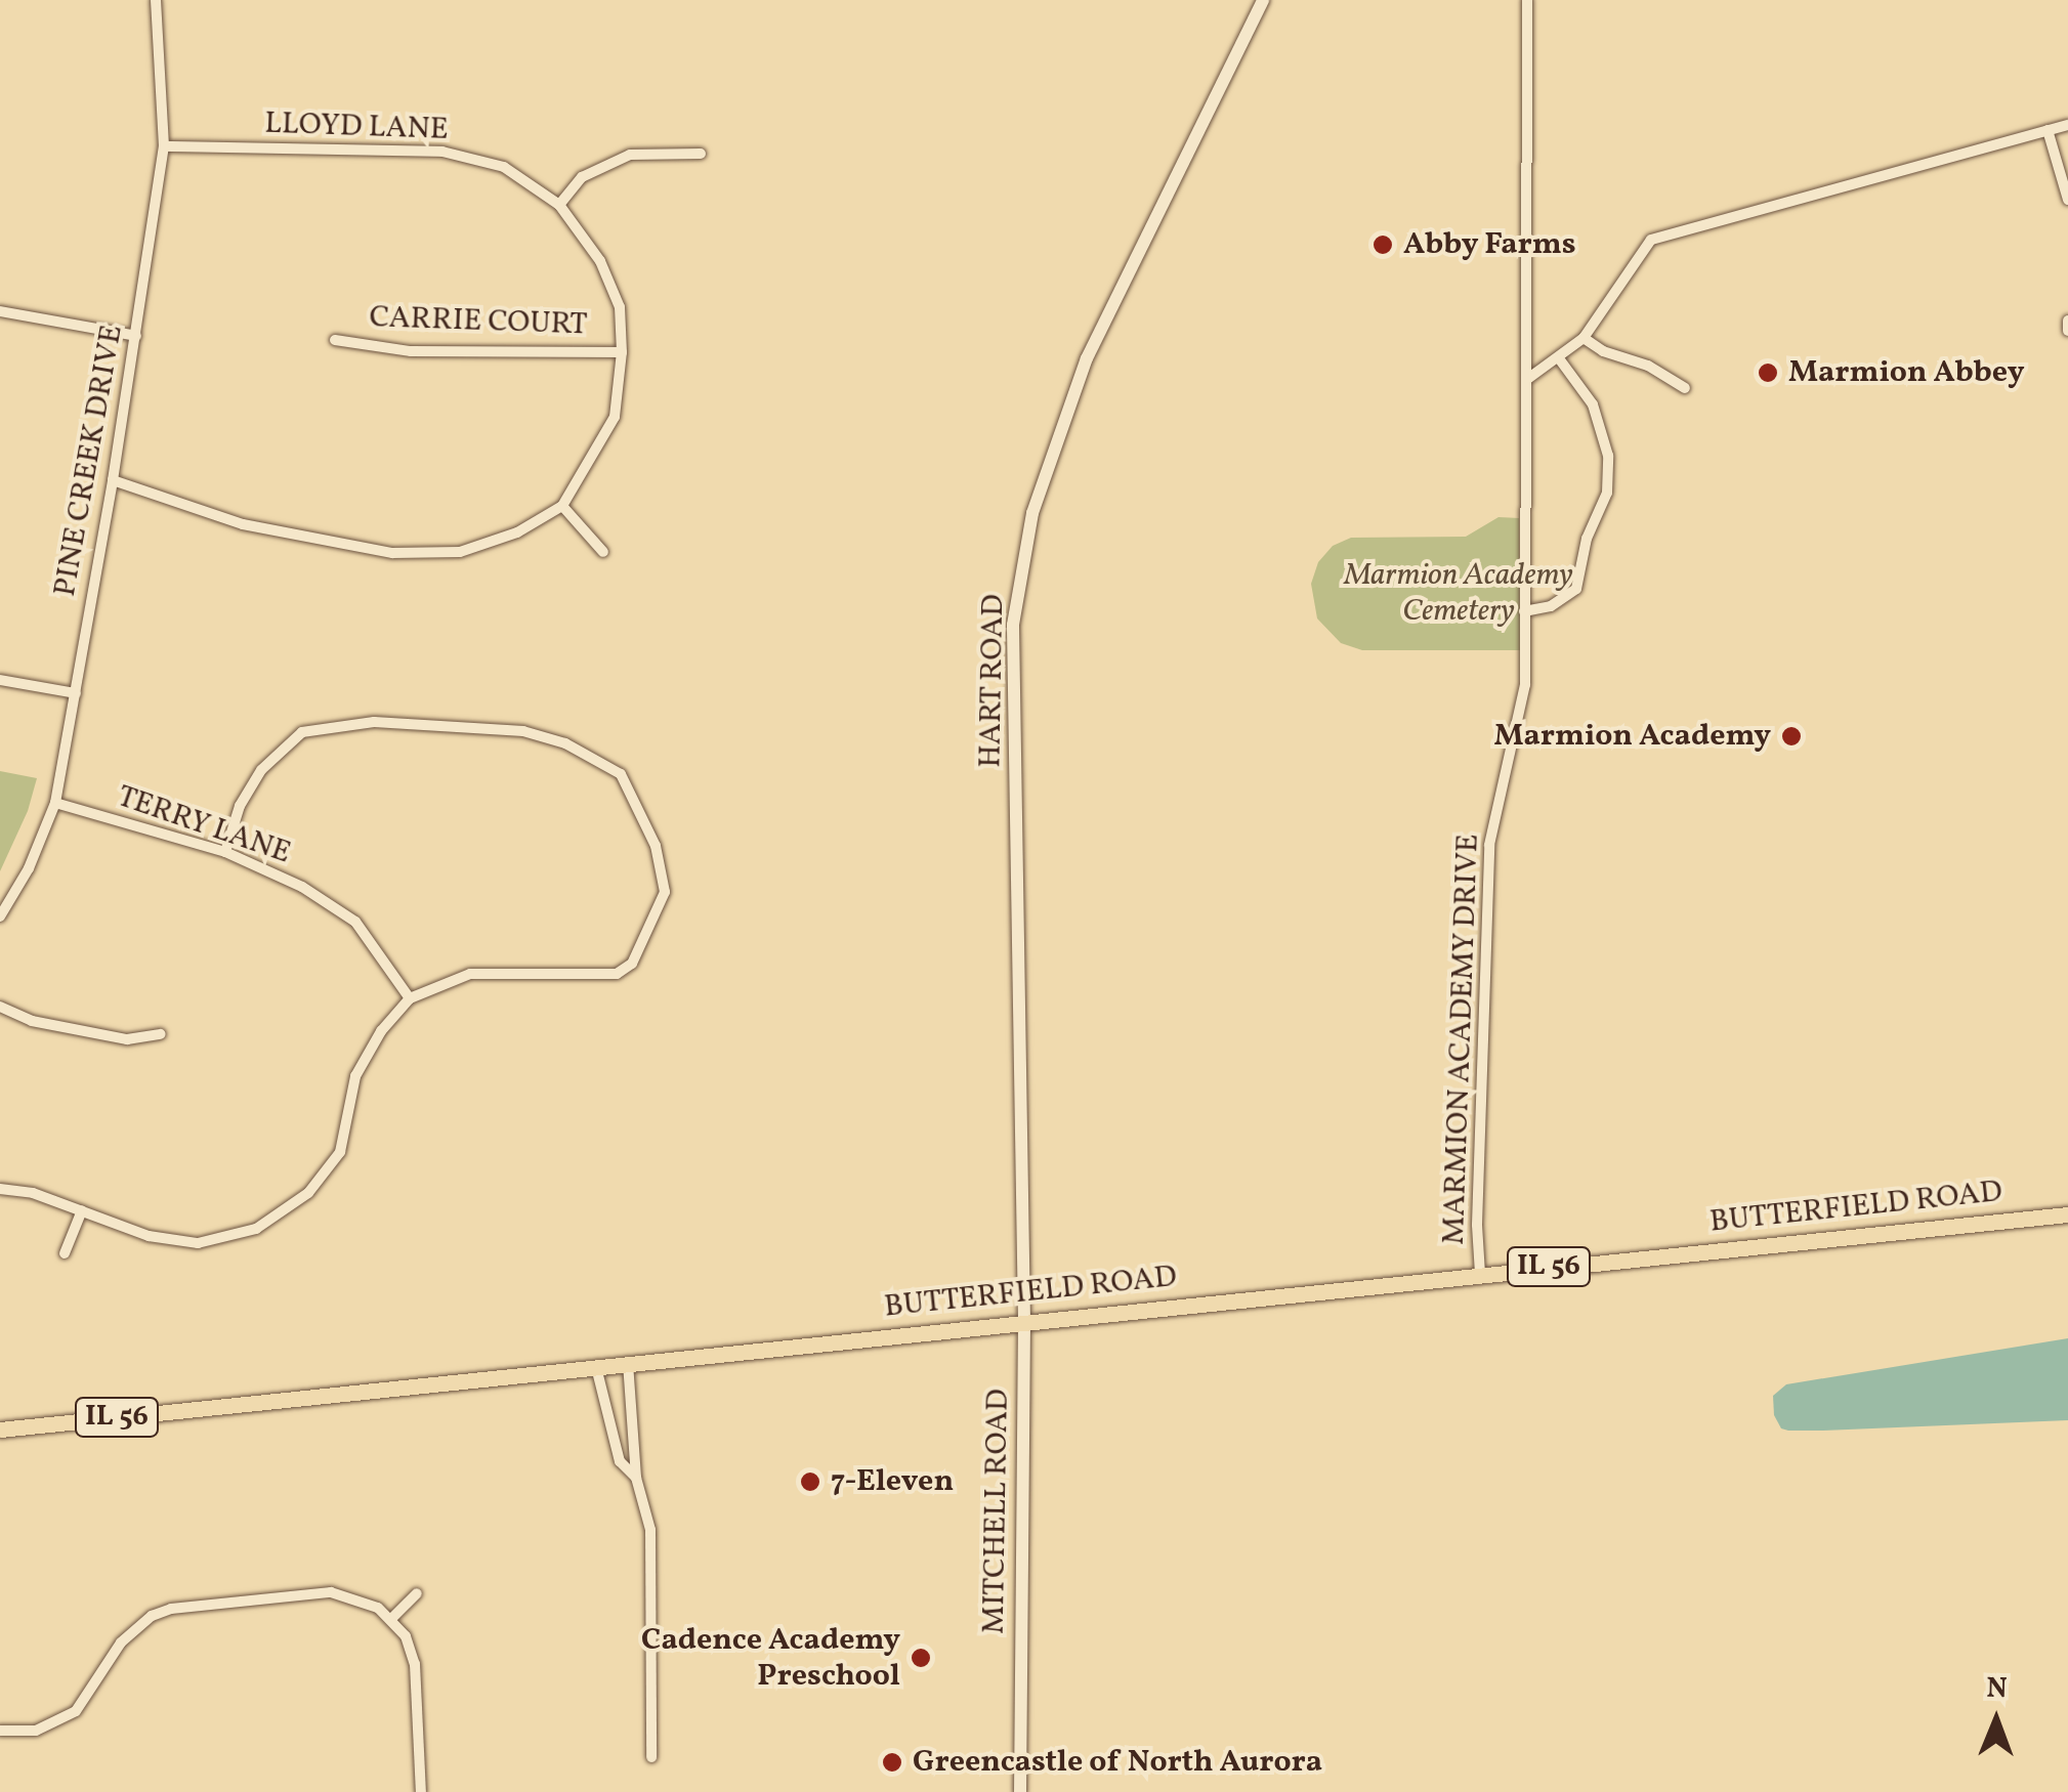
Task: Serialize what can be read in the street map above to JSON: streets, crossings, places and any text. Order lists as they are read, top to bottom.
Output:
{
  "streets": {
    "main road": ["BUTTERFIELD ROAD", "IL 56"],
    "street": [
      "LLOYD LANE",
      "CARRIE COURT",
      "PINE CREEK DRIVE",
      "HART ROAD",
      "TERRY LANE",
      "MARMION ACADEMY DRIVE",
      "MITCHELL ROAD"
    ]
  },
  "crossings": [
    ["LLOYD LANE", "CARRIE COURT"],
    ["LLOYD LANE", "PINE CREEK DRIVE"],
    ["PINE CREEK DRIVE", "TERRY LANE"],
    ["HART ROAD", "MITCHELL ROAD"],
    ["MARMION ACADEMY DRIVE", "BUTTERFIELD ROAD"],
    ["BUTTERFIELD ROAD", "MITCHELL ROAD"]
  ],
  "parks": ["Marmion Academy Cemetery"],
  "places": [
    "Abby Farms",
    "Marmion Abbey",
    "Marmion Academy",
    "7-Eleven",
    "Cadence Academy Preschool",
    "Greencastle of North Aurora"
  ],
  "north": "top"
}
